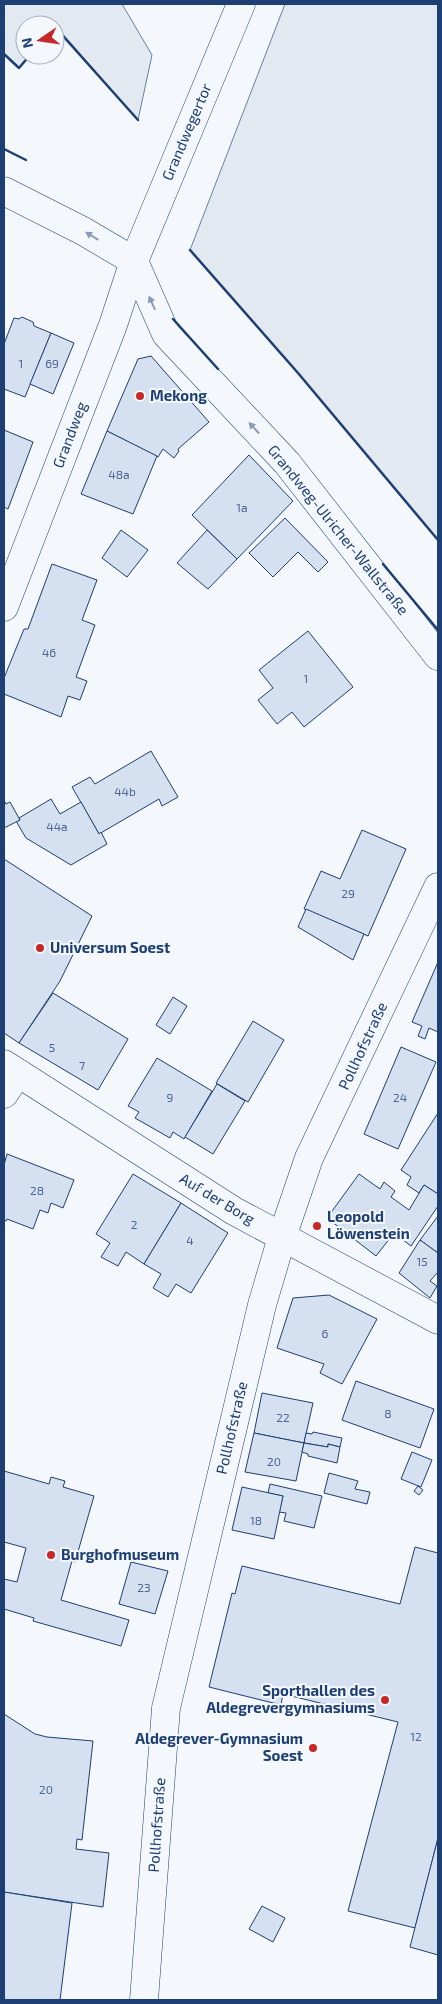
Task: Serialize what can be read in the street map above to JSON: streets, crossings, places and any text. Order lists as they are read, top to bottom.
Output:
{
  "streets": {
    "street": [
      "Grandwegertor",
      "Grandweg",
      "Grandweg-Ulricher-Wallstraße",
      "Pollhofstraße",
      "Auf der Borg"
    ]
  },
  "crossings": [
    ["Grandwegertor", "Grandweg"],
    ["Grandwegertor", "Grandweg-Ulricher-Wallstraße"],
    ["Grandweg", "Grandweg-Ulricher-Wallstraße"],
    ["Pollhofstraße", "Auf der Borg"]
  ],
  "one_way": ["Grandweg-Ulricher-Wallstraße"],
  "places": [
    "Mekong",
    "Universum Soest",
    "Leopold Löwenstein",
    "Burghofmuseum",
    "Sporthallen des Aldegrevergymnasiums",
    "Aldegrever-Gymnasium Soest"
  ],
  "house_numbers": [
    "1",
    "69",
    "48a",
    "1a",
    "46",
    "1",
    "44b",
    "44a",
    "29",
    "5",
    "7",
    "9",
    "24",
    "28",
    "2",
    "4",
    "15",
    "6",
    "8",
    "22",
    "20",
    "18",
    "23",
    "12",
    "20"
  ],
  "north": "left"
}
